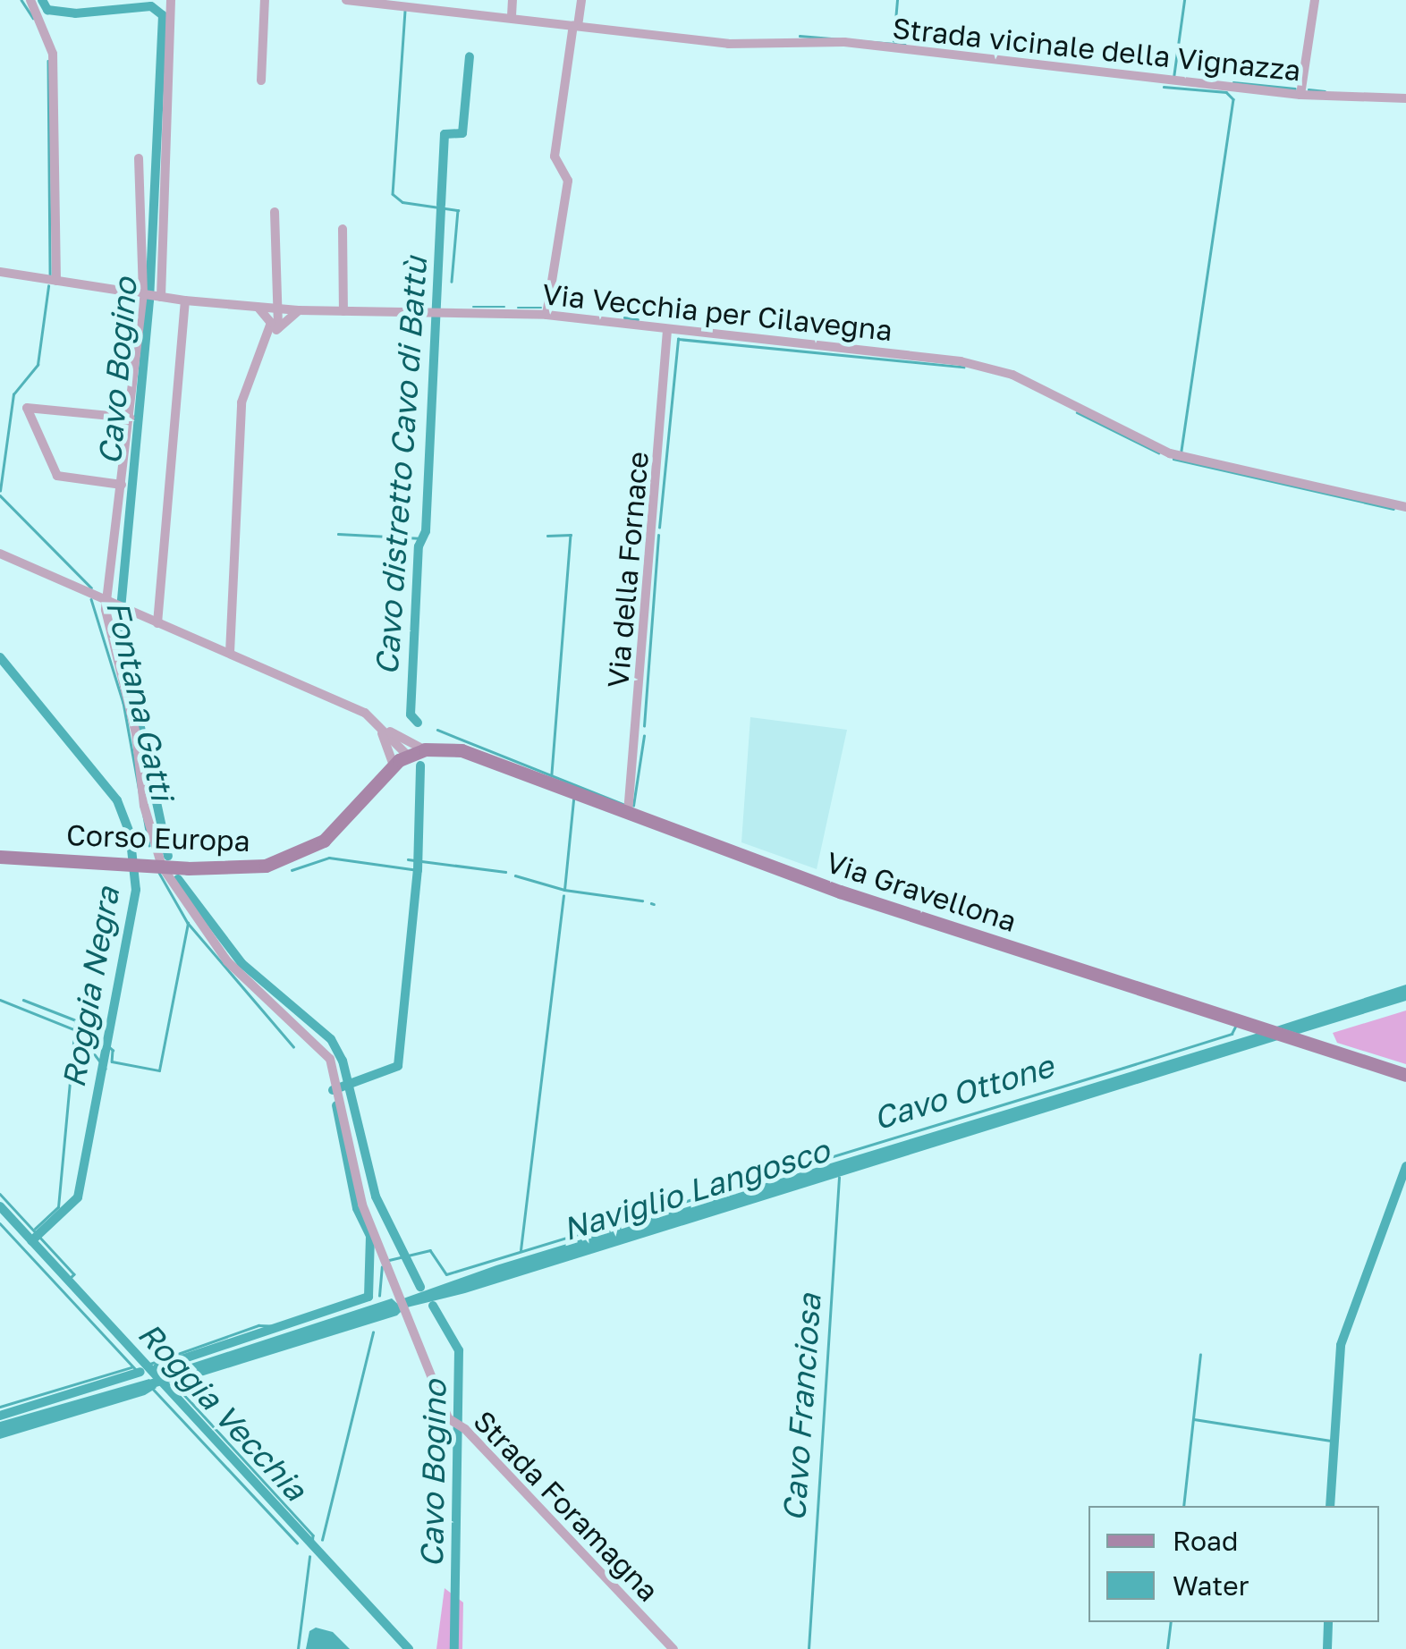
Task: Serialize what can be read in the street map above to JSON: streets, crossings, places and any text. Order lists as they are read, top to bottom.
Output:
{
  "streets": {
    "main road": ["Corso Europa", "Via Gravellona"],
    "street": [
      "Strada vicinale della Vignazza",
      "Via Vecchia per Cilavegna",
      "Via della Fornace",
      "Strada Foramagna"
    ]
  },
  "crossings": [
    ["Via Vecchia per Cilavegna", "Via della Fornace"],
    ["Via della Fornace", "Via Gravellona"],
    ["Corso Europa", "Via Gravellona"],
    ["Corso Europa", "Strada Foramagna"]
  ],
  "water": [
    "Cavo Bogino",
    "Cavo distretto Cavo di Battù",
    "Fontana Gatti",
    "Roggia Negra",
    "Cavo Ottone",
    "Naviglio Langosco",
    "Cavo Franciosa",
    "Roggia Vecchia"
  ],
  "legend": ["Road", "Water"]
}
